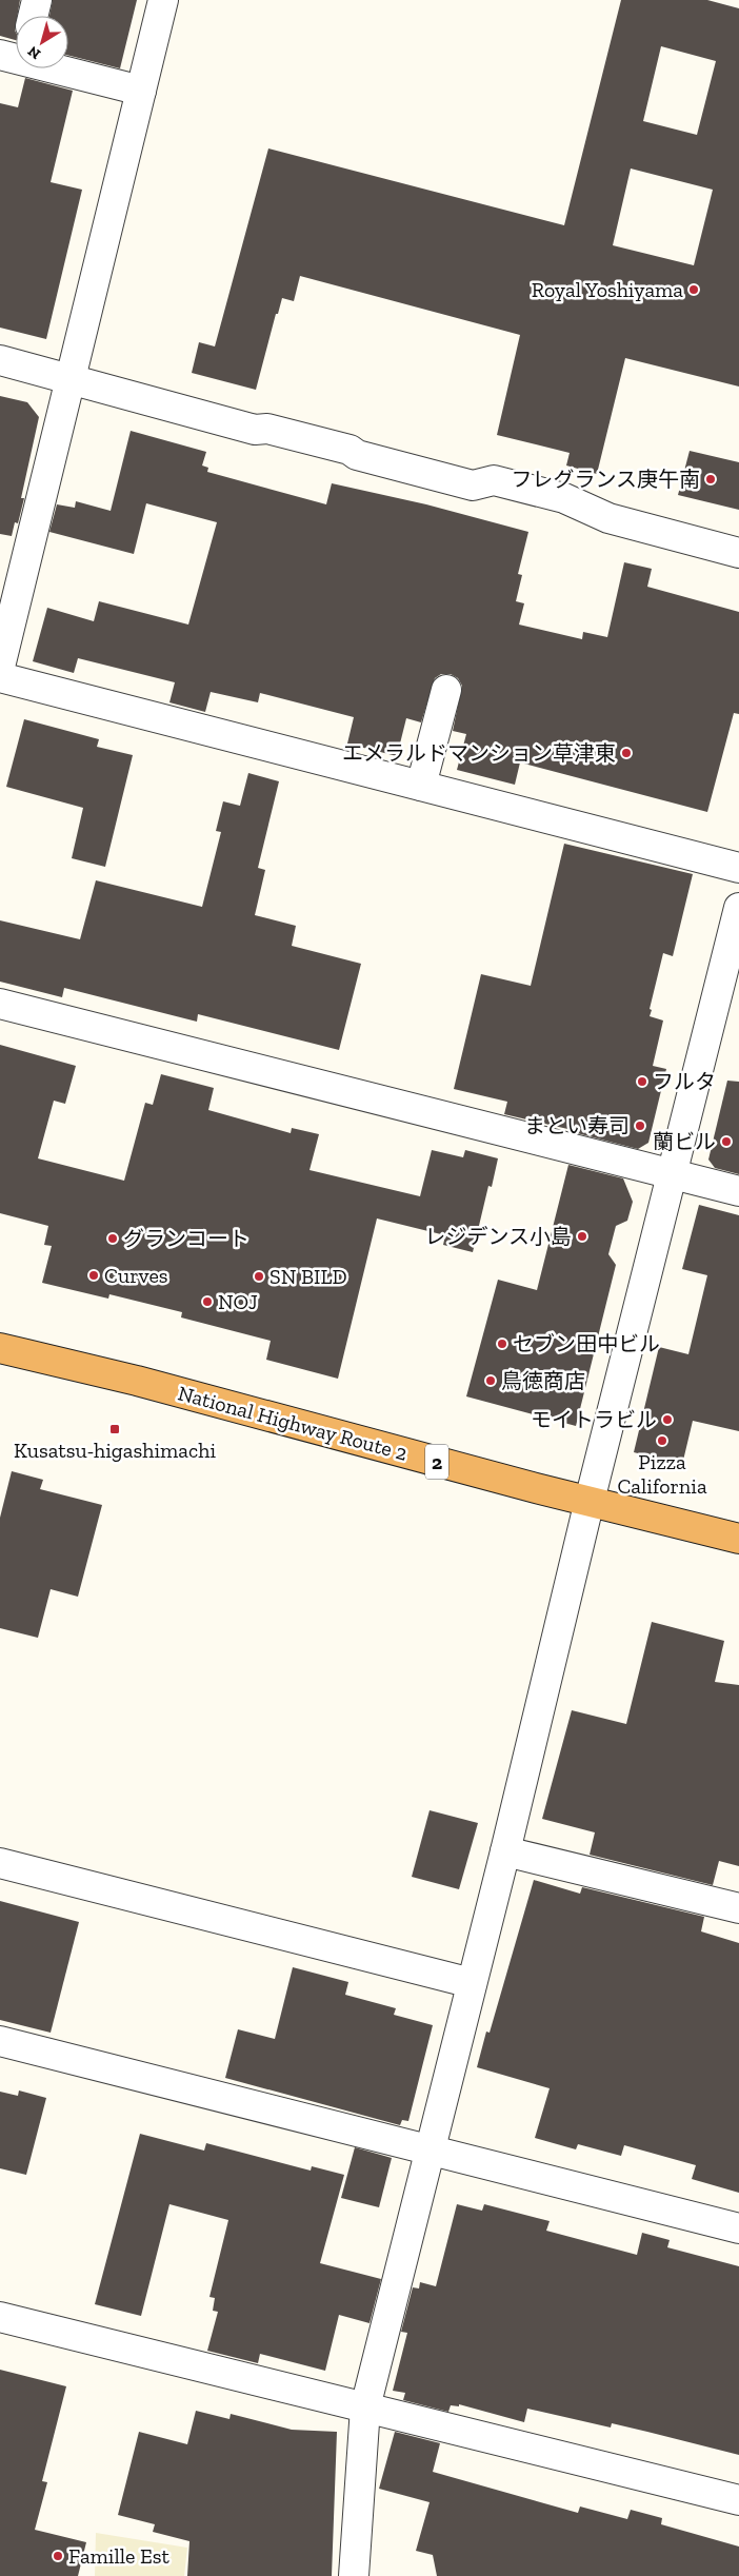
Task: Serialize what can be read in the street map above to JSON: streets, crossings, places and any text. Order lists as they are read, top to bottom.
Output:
{
  "streets": {
    "highway": ["National Highway Route 2", "2"]
  },
  "places": {
    "other": [
      "Royal Yoshiyama",
      "フレグランス庚午南",
      "エメラルドマンション草津東",
      "フルタ",
      "まとい寿司",
      "蘭ビル",
      "レジデンス小島",
      "グランコート",
      "Curves",
      "SN BILD",
      "NOJ",
      "セブン田中ビル",
      "鳥徳商店",
      "モイトラビル",
      "Pizza California",
      "Famille Est"
    ],
    "transit": ["Kusatsu-higashimachi"]
  },
  "north": "bottom left"
}
